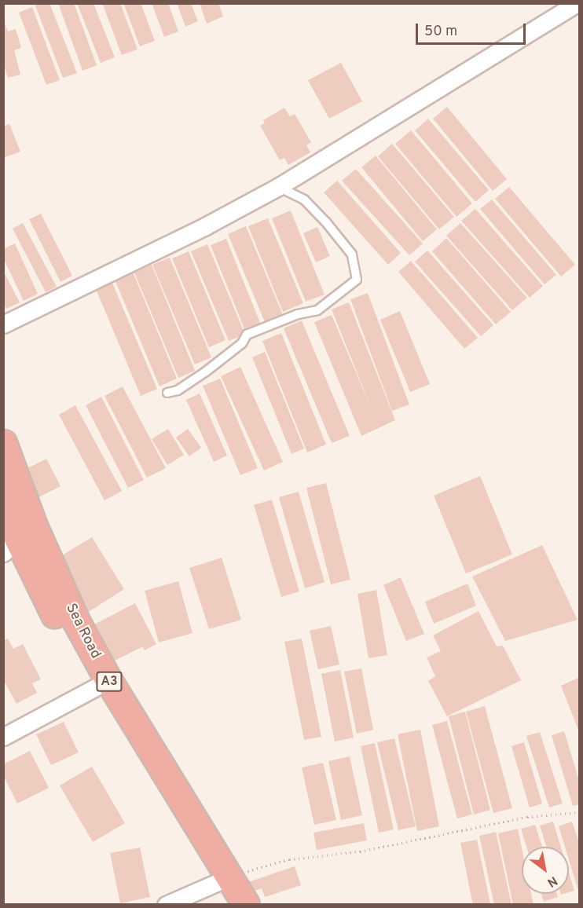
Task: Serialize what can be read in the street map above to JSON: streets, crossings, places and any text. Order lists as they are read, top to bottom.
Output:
{
  "streets": {
    "highway": ["Sea Road", "A3"]
  },
  "scale_bar": "50 m",
  "north": "bottom right"
}
